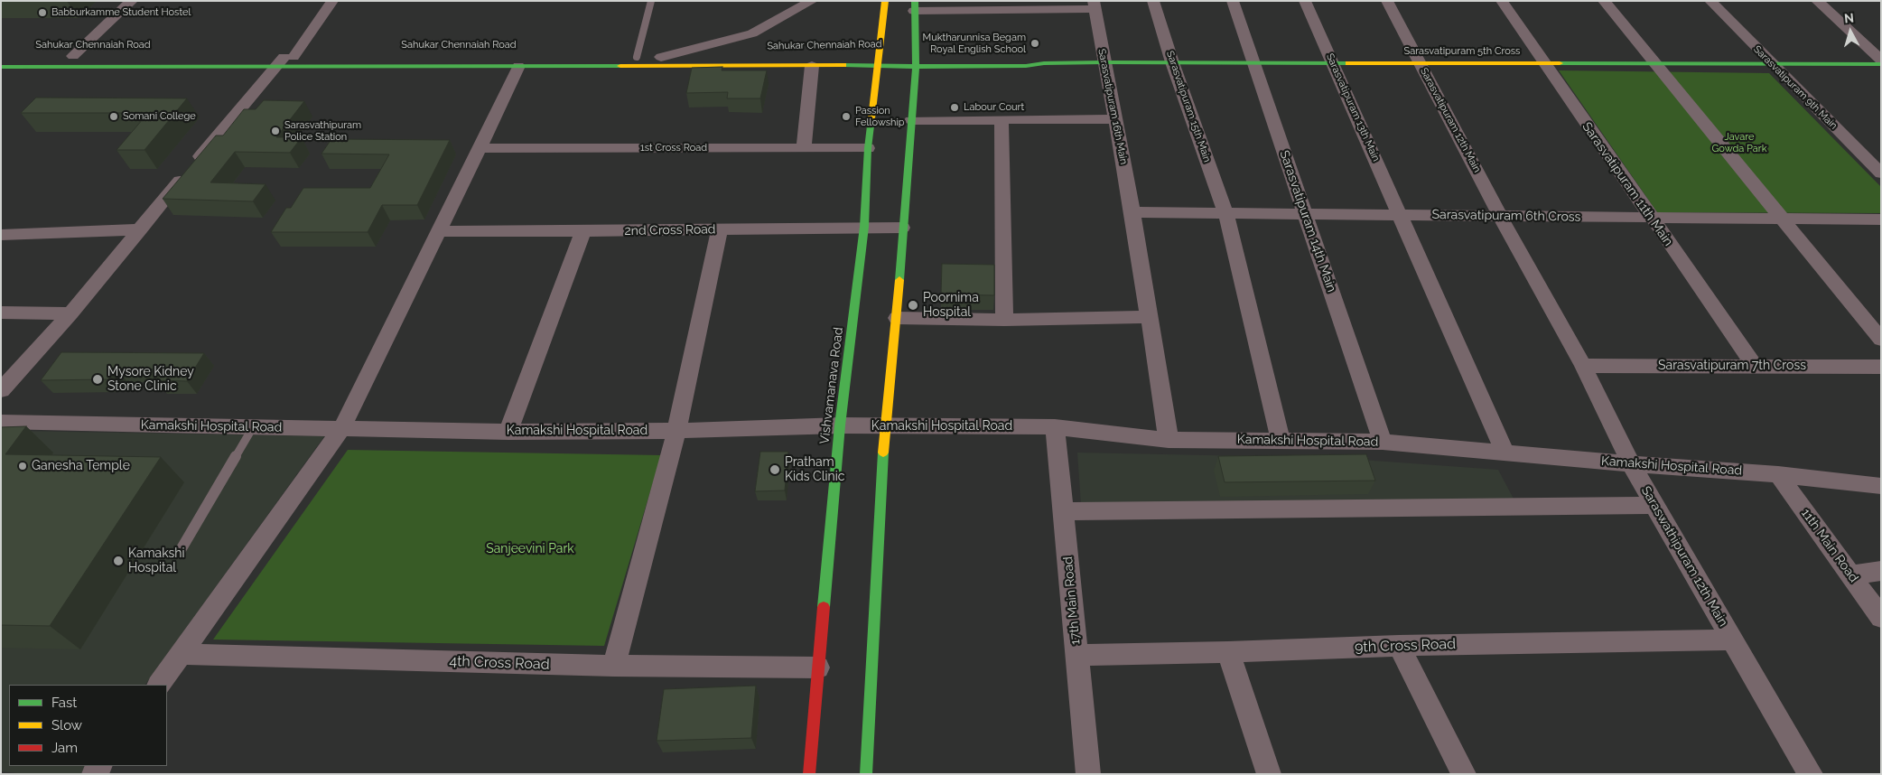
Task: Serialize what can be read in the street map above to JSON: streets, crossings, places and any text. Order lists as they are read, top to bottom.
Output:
{
  "streets": {
    "street": [
      "Sahukar Chennaiah Road",
      "Sarasvatipuram 5th Cross",
      "Sarasvatipuram 9th Main",
      "Sarasvatipuram 16th Main",
      "Sarasvatipuram 15th Main",
      "Sarasvatipuram 13th Main",
      "Sarasvatipuram 12th Main",
      "1st Cross Road",
      "Sarasvatipuram 11th Main",
      "Sarasvatipuram 6th Cross",
      "Sarasvatipuram 14th Main",
      "2nd Cross Road",
      "Sarasvatipuram 7th Cross",
      "Vishvamanava Road",
      "Kamakshi Hospital Road",
      "11th Main Road",
      "Saraswathipuram 12th Main",
      "17th Main Road",
      "9th Cross Road",
      "4th Cross Road"
    ]
  },
  "crossings": [
    ["Sahukar Chennaiah Road", "Sarasvatipuram 5th Cross"],
    ["Sahukar Chennaiah Road", "Vishvamanava Road"],
    ["Sarasvatipuram 5th Cross", "Sarasvatipuram 9th Main"],
    ["Sarasvatipuram 5th Cross", "Sarasvatipuram 16th Main"],
    ["Sarasvatipuram 5th Cross", "Sarasvatipuram 15th Main"],
    ["Sarasvatipuram 5th Cross", "Sarasvatipuram 13th Main"],
    ["Sarasvatipuram 5th Cross", "Sarasvatipuram 12th Main"],
    ["Sarasvatipuram 5th Cross", "Sarasvatipuram 11th Main"],
    ["Sarasvatipuram 5th Cross", "Sarasvatipuram 14th Main"],
    ["Sarasvatipuram 16th Main", "Sarasvatipuram 6th Cross"],
    ["Sarasvatipuram 16th Main", "Kamakshi Hospital Road"],
    ["Sarasvatipuram 15th Main", "Sarasvatipuram 6th Cross"],
    ["Sarasvatipuram 15th Main", "Kamakshi Hospital Road"],
    ["Sarasvatipuram 13th Main", "Sarasvatipuram 6th Cross"],
    ["Sarasvatipuram 13th Main", "Kamakshi Hospital Road"],
    ["Sarasvatipuram 12th Main", "Sarasvatipuram 6th Cross"],
    ["Sarasvatipuram 12th Main", "Saraswathipuram 12th Main"],
    ["1st Cross Road", "Vishvamanava Road"],
    ["Sarasvatipuram 11th Main", "Sarasvatipuram 6th Cross"],
    ["Sarasvatipuram 11th Main", "Sarasvatipuram 7th Cross"],
    ["Sarasvatipuram 6th Cross", "Sarasvatipuram 14th Main"],
    ["Sarasvatipuram 6th Cross", "Saraswathipuram 12th Main"],
    ["Sarasvatipuram 14th Main", "Kamakshi Hospital Road"],
    ["2nd Cross Road", "Vishvamanava Road"],
    ["Sarasvatipuram 7th Cross", "Saraswathipuram 12th Main"],
    ["Vishvamanava Road", "Kamakshi Hospital Road"],
    ["Vishvamanava Road", "4th Cross Road"],
    ["Kamakshi Hospital Road", "11th Main Road"],
    ["Kamakshi Hospital Road", "Saraswathipuram 12th Main"],
    ["Kamakshi Hospital Road", "17th Main Road"],
    ["Saraswathipuram 12th Main", "9th Cross Road"],
    ["17th Main Road", "9th Cross Road"]
  ],
  "parks": ["Javare Gowda Park", "Sanjeevini Park"],
  "places": [
    "Babburkamme Student Hostel",
    "Muktharunnisa Begam Royal English School",
    "Labour Court",
    "Somani College",
    "Passion Fellowship",
    "Sarasvathipuram Police Station",
    "Poornima Hospital",
    "Mysore Kidney Stone Clinic",
    "Ganesha Temple",
    "Pratham Kids Clinic",
    "Kamakshi Hospital"
  ],
  "legend": ["Fast", "Slow", "Jam"],
  "north": "top"
}
